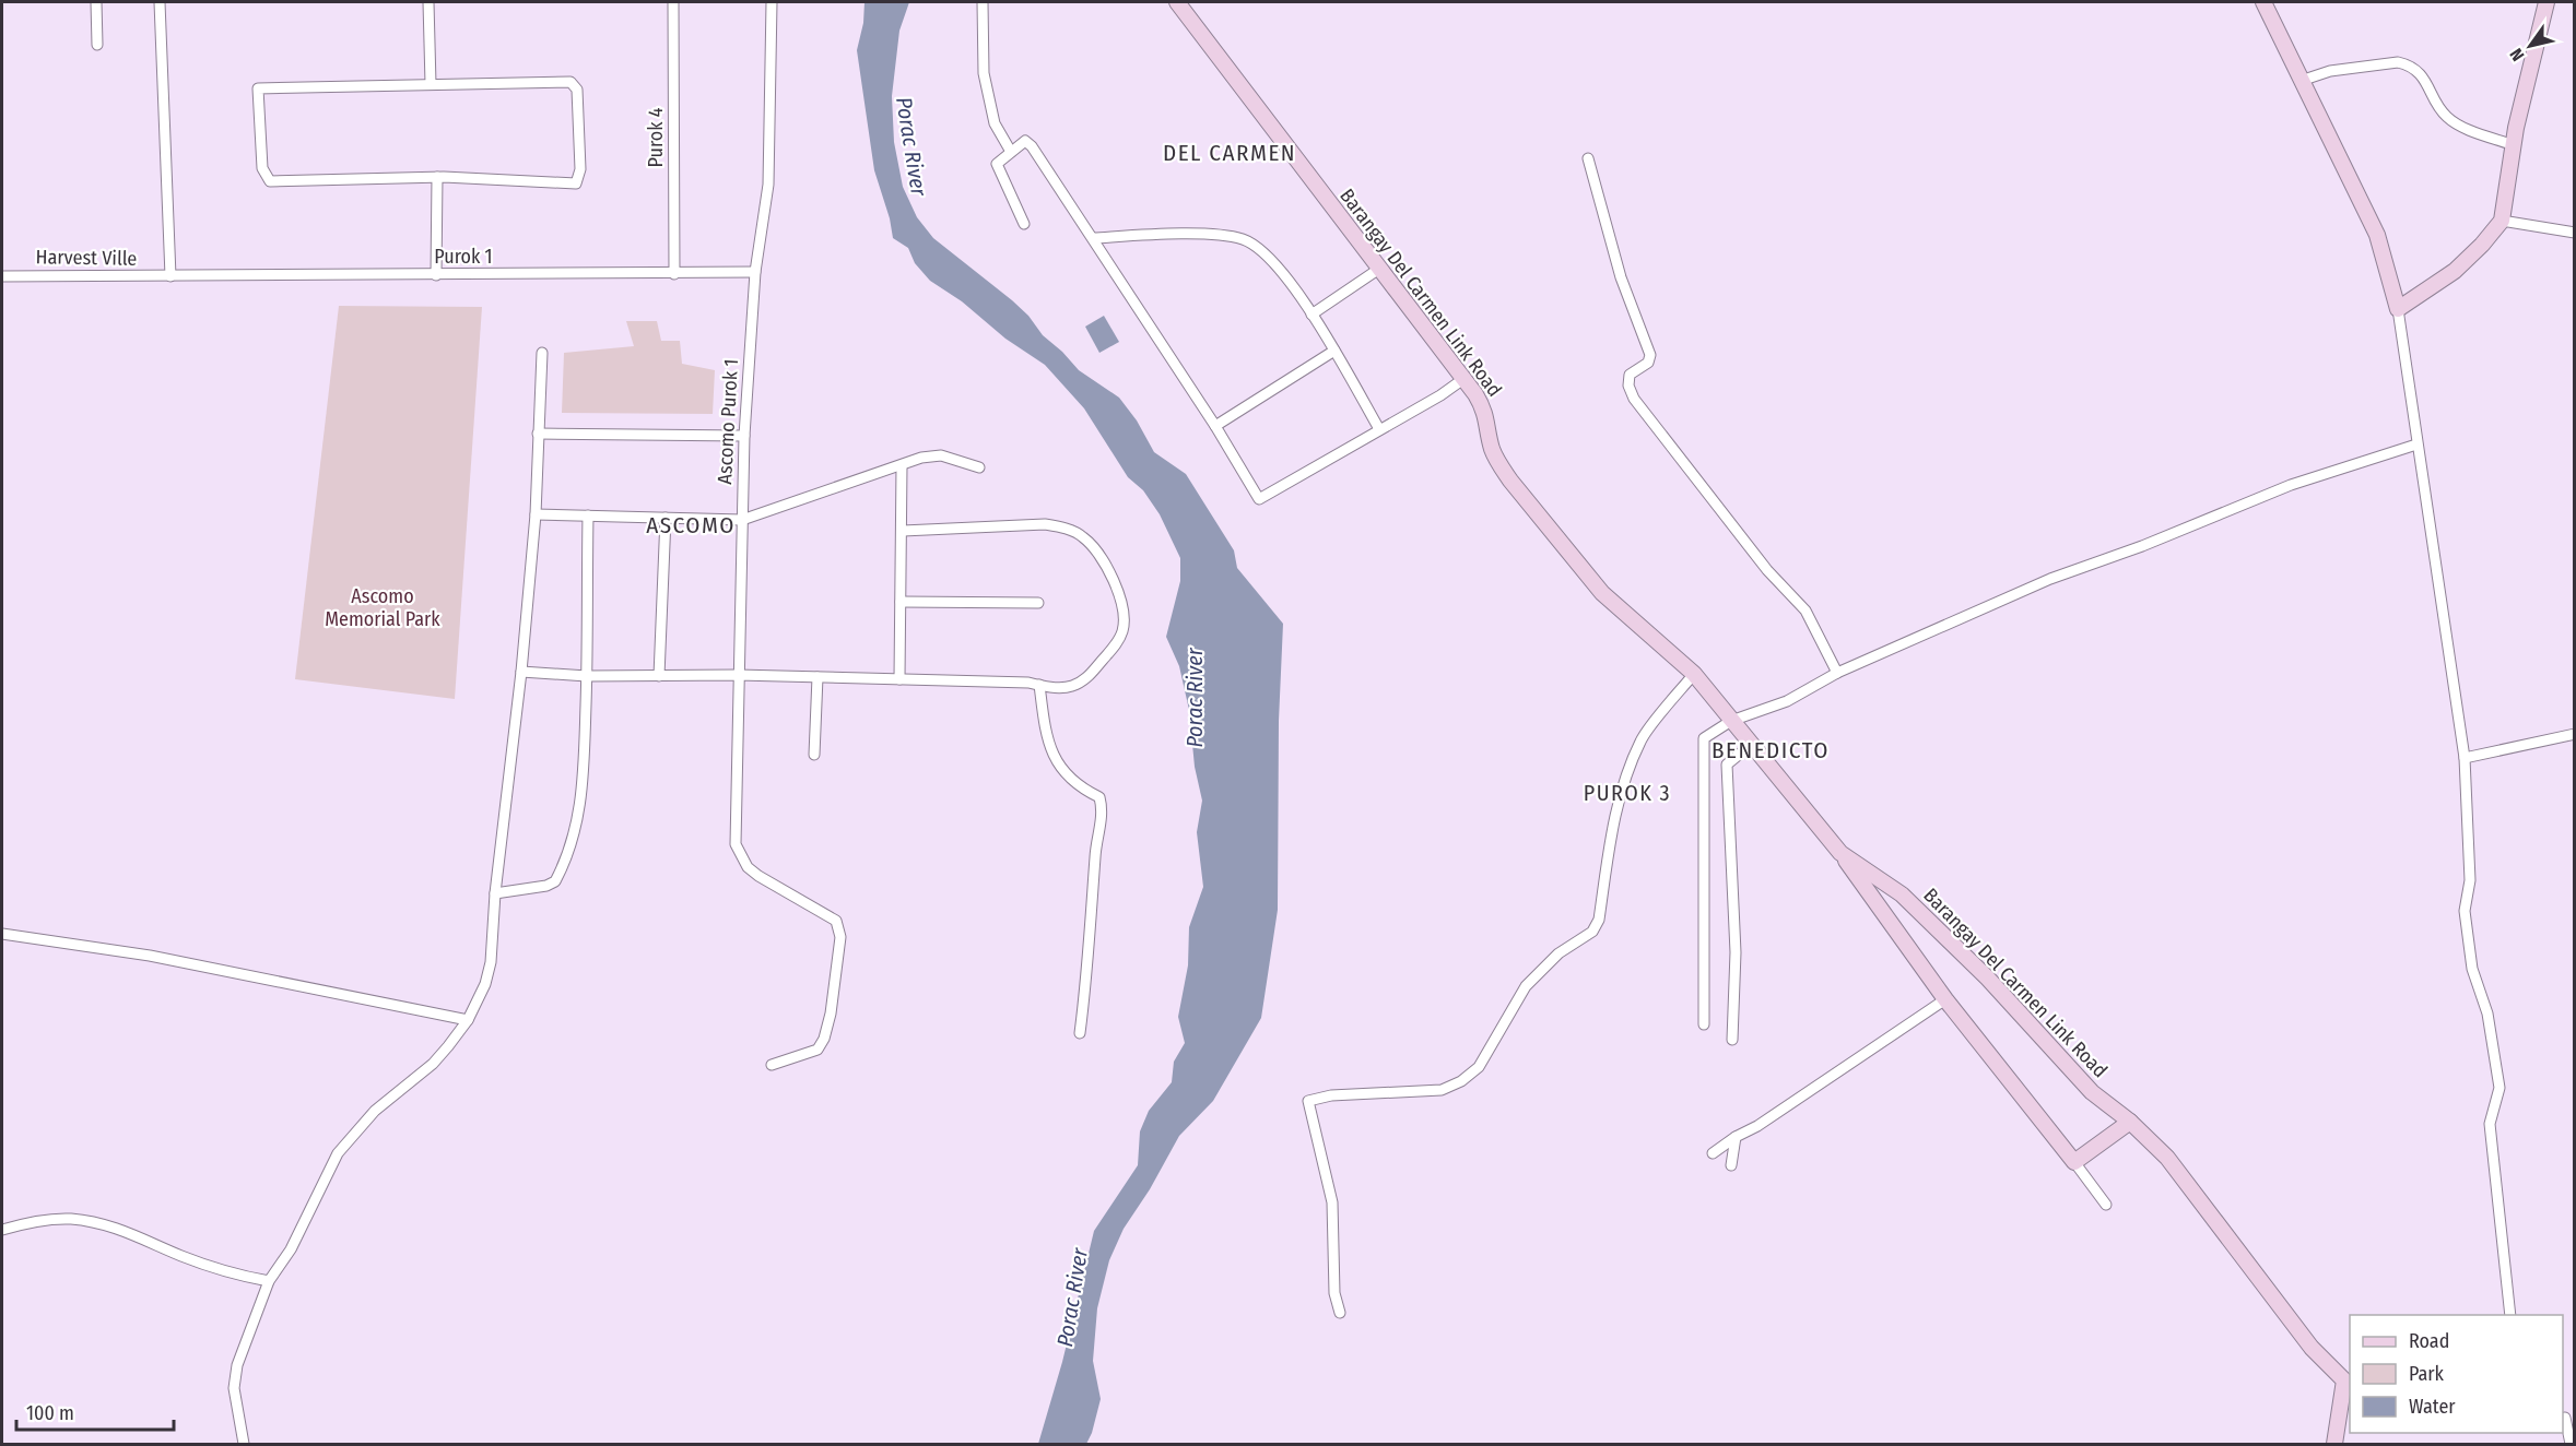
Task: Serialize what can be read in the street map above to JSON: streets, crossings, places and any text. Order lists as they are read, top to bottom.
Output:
{
  "streets": {
    "street": [
      "Purok 4",
      "Purok 1",
      "Harvest Ville",
      "Barangay Del Carmen Link Road",
      "Ascomo Purok 1"
    ]
  },
  "crossings": [
    ["Purok 4", "Purok 1"],
    ["Purok 1", "Harvest Ville"],
    ["Purok 1", "Ascomo Purok 1"]
  ],
  "districts": [
    "DEL CARMEN",
    "ASCOMO",
    "BENEDICTO",
    "PUROK 3"
  ],
  "water": ["Porac River"],
  "parks": ["Ascomo Memorial Park"],
  "legend": ["Road", "Park", "Water"],
  "scale_bar": "100 m",
  "north": "bottom left"
}
